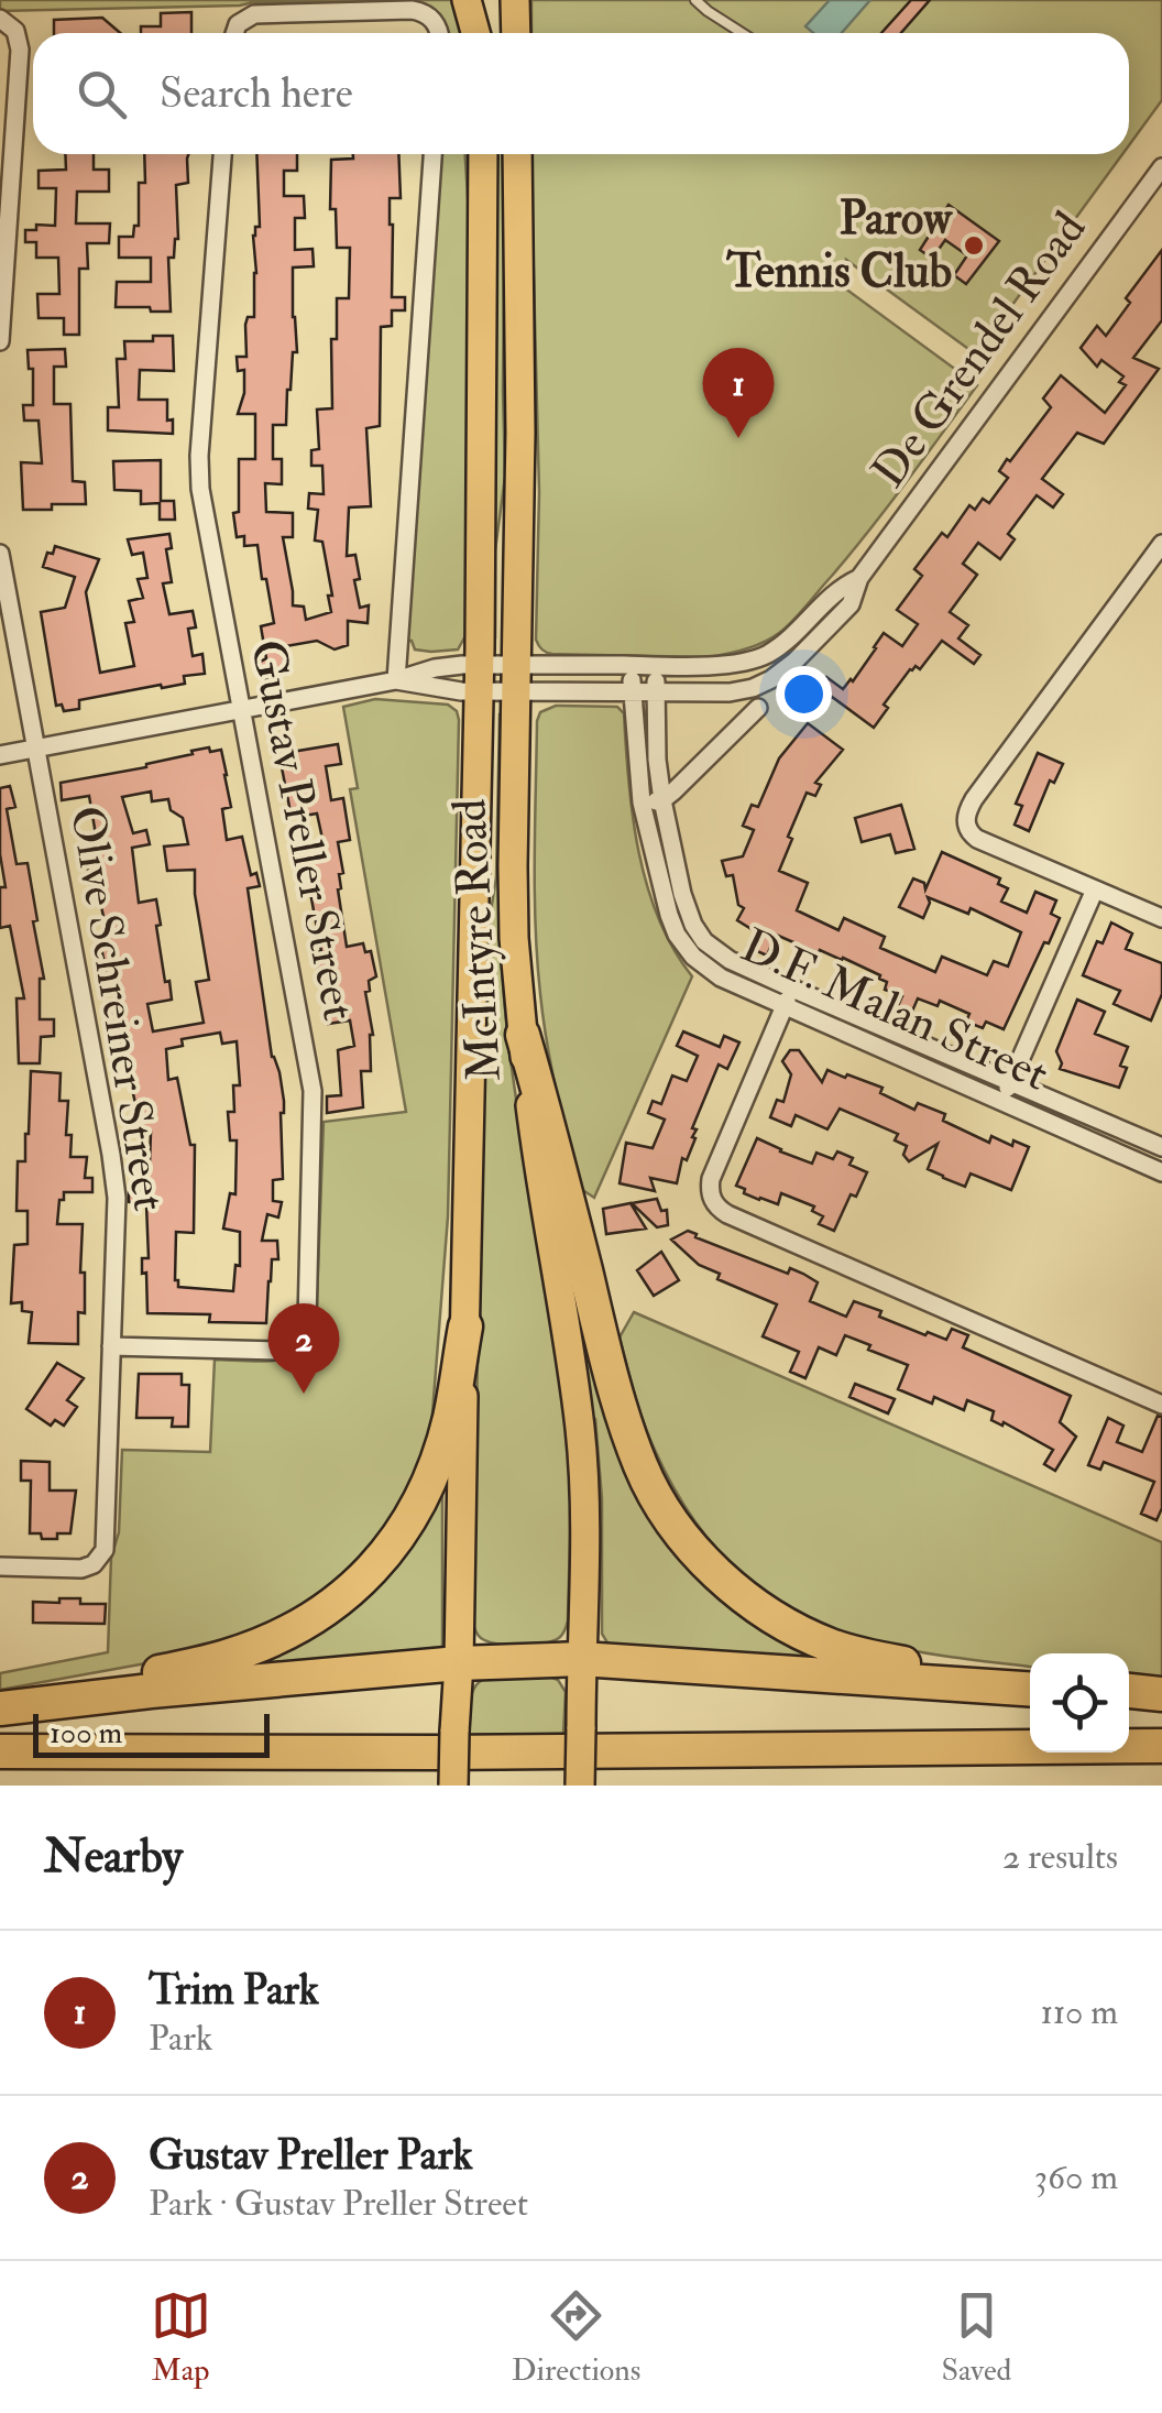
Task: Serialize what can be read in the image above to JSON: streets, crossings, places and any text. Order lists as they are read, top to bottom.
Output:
{
  "streets": {
    "main road": ["McIntyre Road"],
    "street": [
      "De Grendel Road",
      "Gustav Preller Street",
      "Olive Schreiner Street",
      "D.F. Malan Street"
    ]
  },
  "crossings": [
    ["De Grendel Road", "McIntyre Road"],
    ["De Grendel Road", "D.F. Malan Street"],
    ["Gustav Preller Street", "Olive Schreiner Street"]
  ],
  "places": ["Parow Tennis Club"],
  "scale_bar": "100 m",
  "page": {
    "search": "Search here",
    "pins": ["1", "2"],
    "scale": "100 m",
    "heading": ["Nearby", "2 results"],
    "list": [
      {
        "mark": "1",
        "name": "Trim Park",
        "note": "Park",
        "value": "110 m"
      },
      {
        "mark": "2",
        "name": "Gustav Preller Park",
        "note": "Park · Gustav Preller Street",
        "value": "360 m"
      }
    ],
    "nav": ["Map", "Directions", "Saved"]
  }
}
